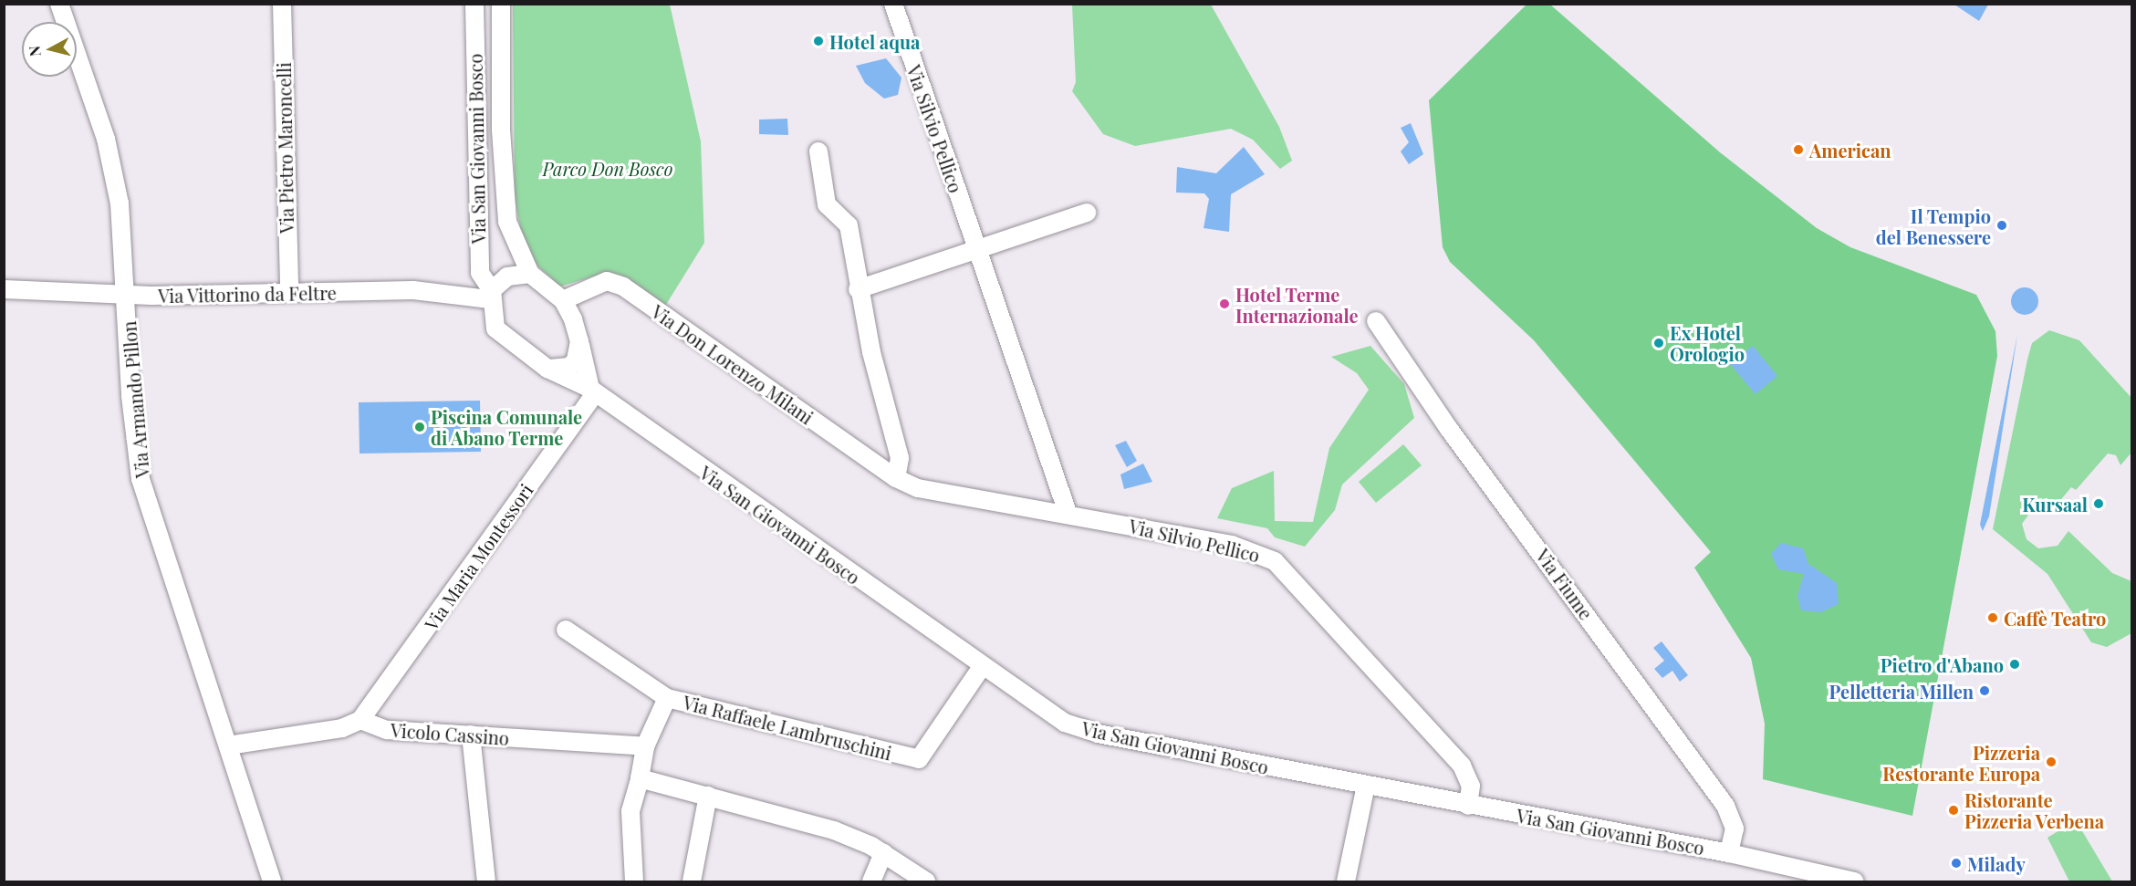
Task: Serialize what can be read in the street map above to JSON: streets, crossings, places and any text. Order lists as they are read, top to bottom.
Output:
{
  "streets": {
    "street": [
      "Via Silvio Pellico",
      "Via Pietro Maroncelli",
      "Via San Giovanni Bosco",
      "Via Vittorino da Feltre",
      "Via Don Lorenzo Milani",
      "Via Armando Pillon",
      "Via Maria Montessori",
      "Via Fiume",
      "Via Raffaele Lambruschini",
      "Vicolo Cassino"
    ]
  },
  "crossings": [
    ["Via Silvio Pellico", "Via San Giovanni Bosco"],
    ["Via Silvio Pellico", "Via Don Lorenzo Milani"],
    ["Via Pietro Maroncelli", "Via Vittorino da Feltre"],
    ["Via San Giovanni Bosco", "Via Vittorino da Feltre"],
    ["Via San Giovanni Bosco", "Via Don Lorenzo Milani"],
    ["Via San Giovanni Bosco", "Via Maria Montessori"],
    ["Via San Giovanni Bosco", "Via Fiume"],
    ["Via San Giovanni Bosco", "Via Raffaele Lambruschini"],
    ["Via Vittorino da Feltre", "Via Don Lorenzo Milani"],
    ["Via Vittorino da Feltre", "Via Armando Pillon"],
    ["Via Maria Montessori", "Vicolo Cassino"]
  ],
  "parks": ["Parco Don Bosco"],
  "places": [
    "Hotel aqua",
    "American",
    "Il Tempio del Benessere",
    "Hotel Terme Internazionale",
    "Ex Hotel Orologio",
    "Piscina Comunale di Abano Terme",
    "Kursaal",
    "Caffè Teatro",
    "Pietro d'Abano",
    "Pelletteria Millen",
    "Pizzeria Restorante Europa",
    "Ristorante Pizzeria Verbena",
    "Milady"
  ],
  "north": "left"
}
